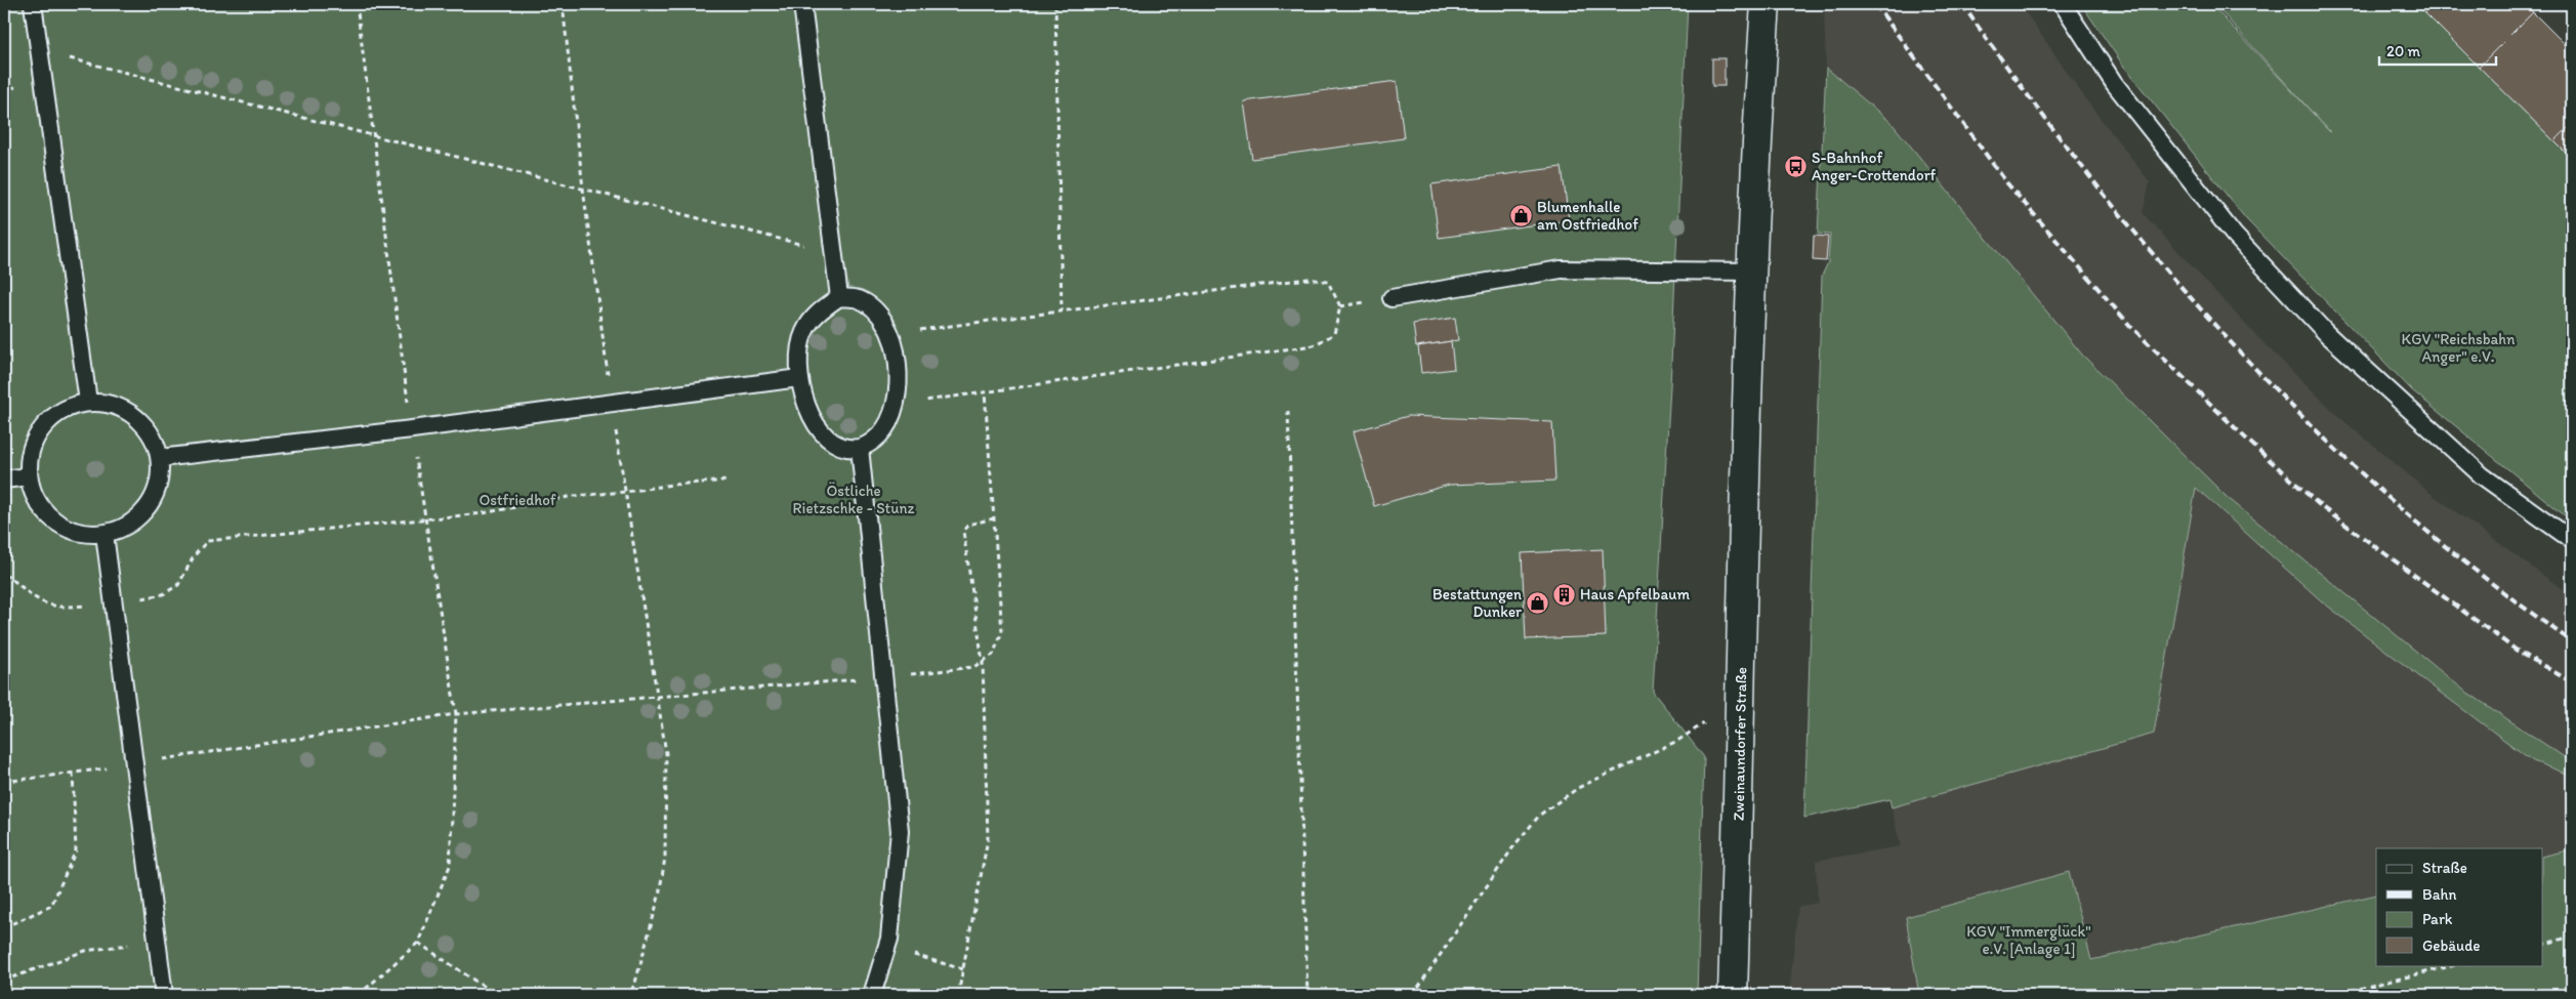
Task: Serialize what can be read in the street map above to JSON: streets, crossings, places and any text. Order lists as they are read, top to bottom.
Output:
{
  "streets": {
    "street": ["Zweinaundorfer Straße"]
  },
  "parks": [
    "KGV \"Reichsbahn Anger\" e.V.",
    "Östliche Rietzschke - Stünz",
    "Ostfriedhof",
    "KGV \"Immerglück\" e.V. [Anlage 1]"
  ],
  "places": {
    "bus stop": ["S-Bahnhof Anger-Crottendorf"],
    "shop": ["Blumenhalle am Ostfriedhof", "Bestattungen Dunker"],
    "building": ["Haus Apfelbaum"]
  },
  "legend": [
    "Straße",
    "Bahn",
    "Park",
    "Gebäude"
  ],
  "scale_bar": "20 m"
}
